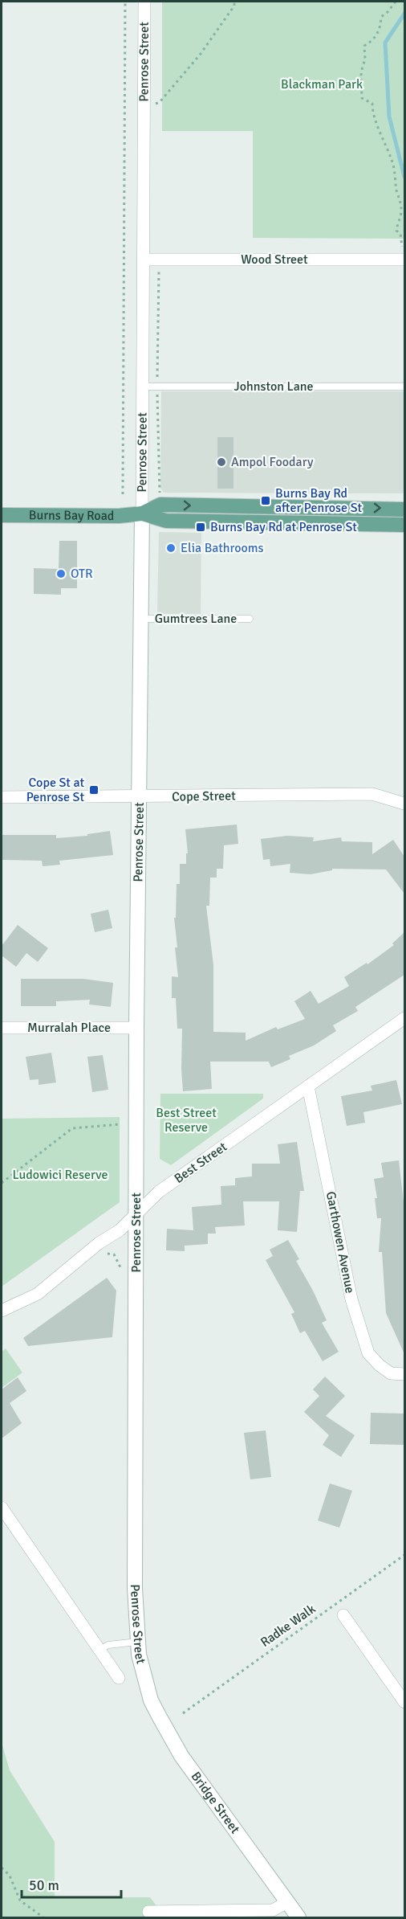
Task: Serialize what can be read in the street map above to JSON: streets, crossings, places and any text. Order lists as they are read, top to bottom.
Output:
{
  "streets": {
    "main road": ["Penrose Street", "Burns Bay Road", "Bridge Street"],
    "street": [
      "Wood Street",
      "Cope Street",
      "Murralah Place",
      "Best Street",
      "Garthowen Avenue"
    ],
    "lane": ["Johnston Lane", "Gumtrees Lane"],
    "path": ["Radke Walk"]
  },
  "crossings": [
    ["Penrose Street", "Wood Street"],
    ["Penrose Street", "Johnston Lane"],
    ["Penrose Street", "Burns Bay Road"],
    ["Penrose Street", "Gumtrees Lane"],
    ["Penrose Street", "Cope Street"],
    ["Penrose Street", "Murralah Place"],
    ["Penrose Street", "Best Street"],
    ["Penrose Street", "Bridge Street"],
    ["Best Street", "Garthowen Avenue"]
  ],
  "parks": ["Blackman Park", "Best Street Reserve", "Ludowici Reserve"],
  "places": {
    "other": ["Ampol Foodary", "Elia Bathrooms", "OTR"],
    "transit": ["Burns Bay Rd after Penrose St", "Burns Bay Rd at Penrose St", "Cope St at Penrose St"]
  },
  "scale_bar": "50 m"
}
